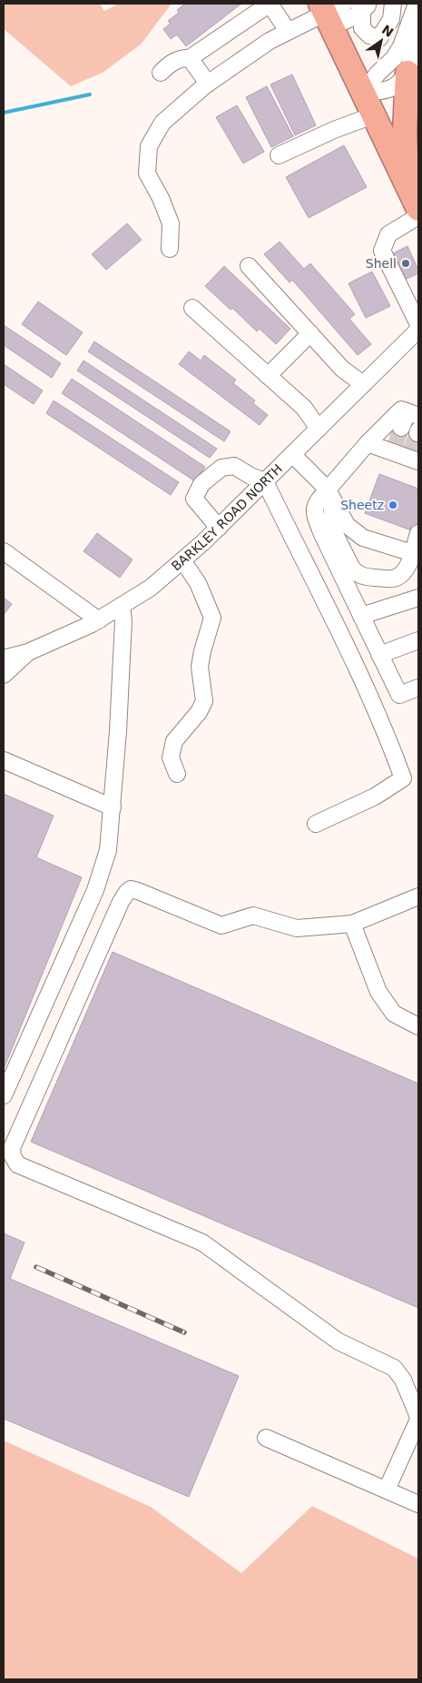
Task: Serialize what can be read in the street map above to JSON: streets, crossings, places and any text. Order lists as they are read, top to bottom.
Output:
{
  "streets": {
    "street": ["BARKLEY ROAD NORTH"]
  },
  "places": ["Shell", "Sheetz"],
  "north": "top right"
}
